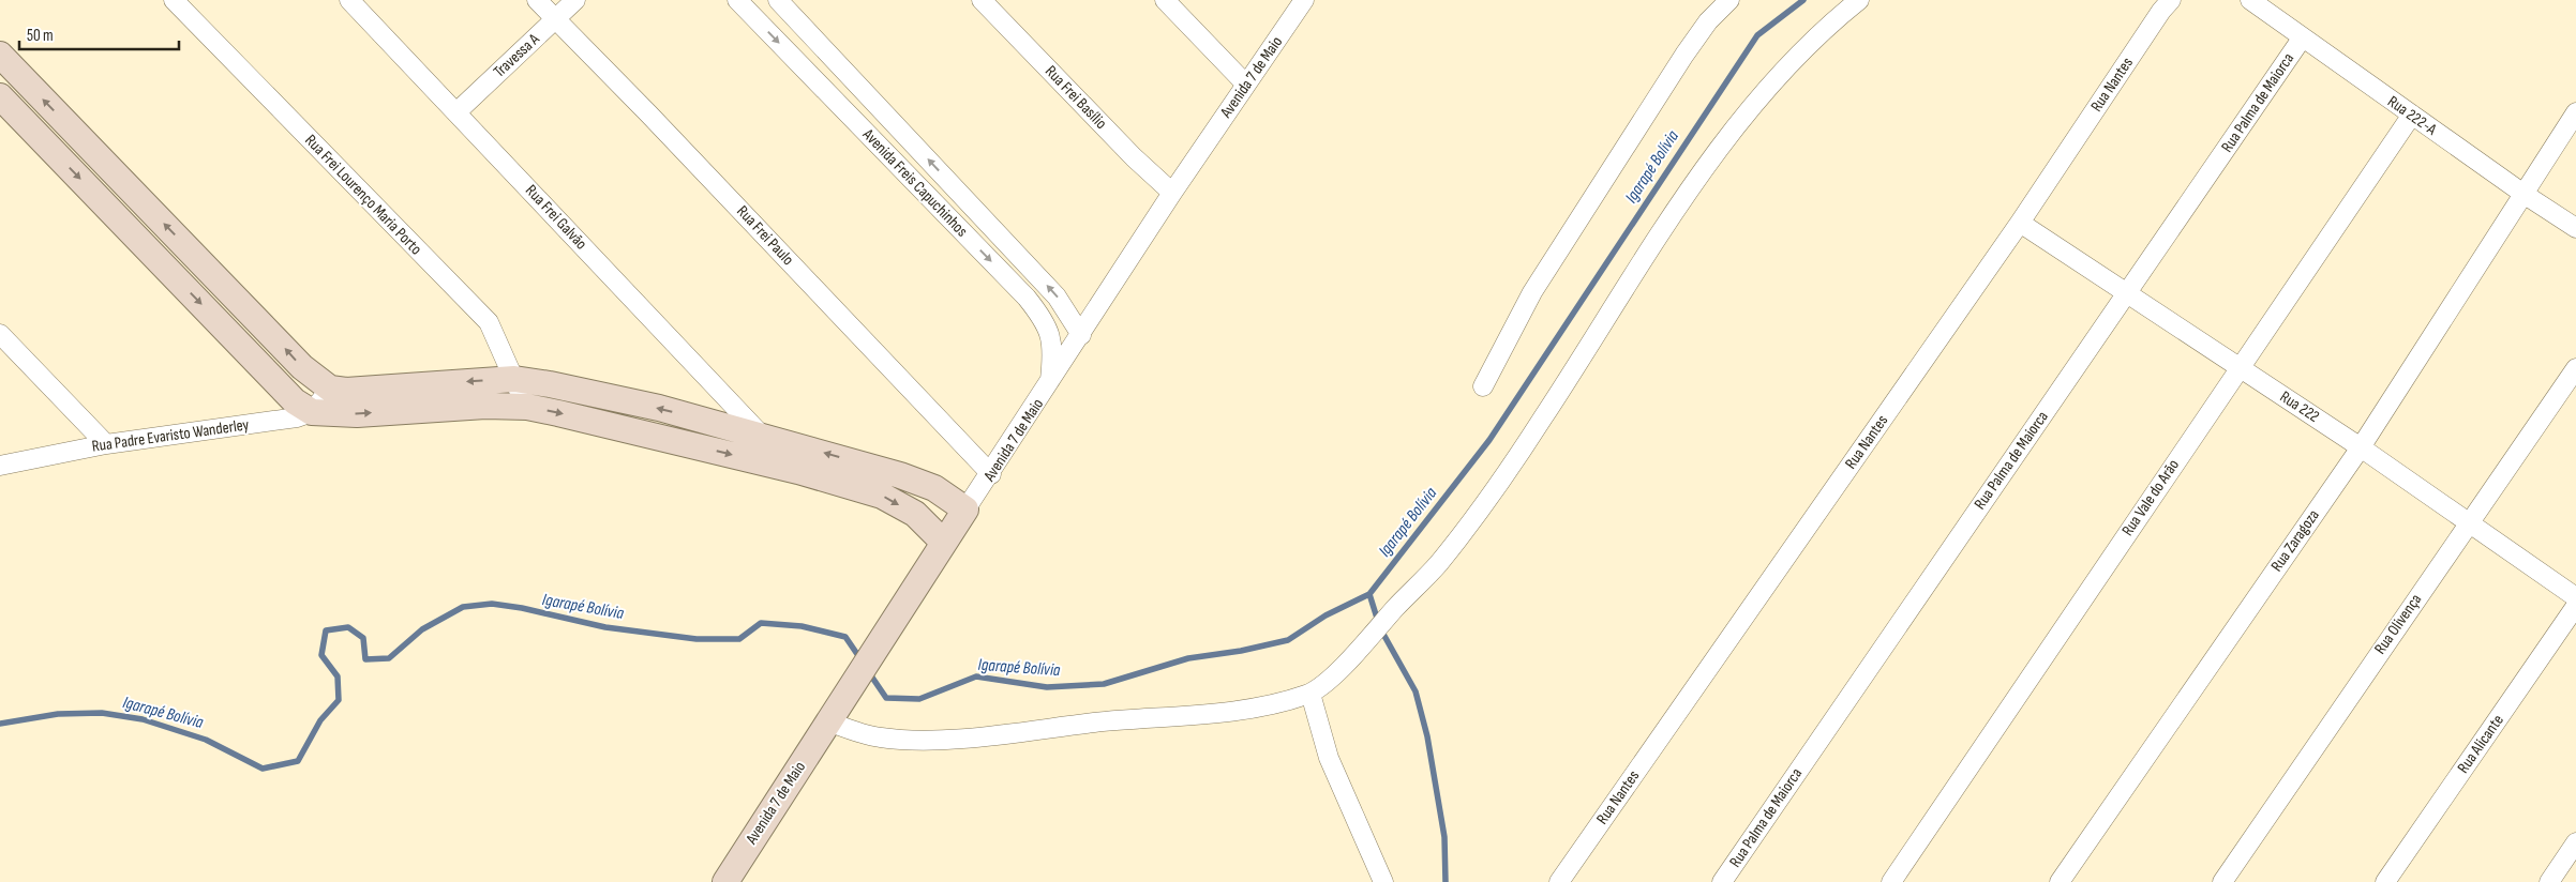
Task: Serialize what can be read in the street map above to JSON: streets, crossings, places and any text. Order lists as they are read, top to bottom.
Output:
{
  "streets": {
    "street": [
      "Travessa A",
      "Avenida 7 de Maio",
      "Rua Nantes",
      "Rua Frei Basílio",
      "Rua Palma de Maiorca",
      "Rua 222-A",
      "Avenida Freis Capuchinhos",
      "Rua Frei Lourenço Maria Porto",
      "Rua Frei Galvão",
      "Rua Frei Paulo",
      "Rua 222",
      "Rua Padre Evaristo Wanderley",
      "Rua Vale do Arão",
      "Rua Zaragoza",
      "Rua Olivença",
      "Rua Alicante"
    ]
  },
  "crossings": [
    ["Travessa A", "Rua Frei Galvão"],
    ["Travessa A", "Rua Frei Paulo"],
    ["Avenida 7 de Maio", "Rua Frei Basílio"],
    ["Avenida 7 de Maio", "Avenida Freis Capuchinhos"],
    ["Avenida 7 de Maio", "Rua Frei Paulo"],
    ["Rua Nantes", "Rua 222"],
    ["Rua Palma de Maiorca", "Rua 222-A"],
    ["Rua Palma de Maiorca", "Rua 222"],
    ["Rua 222-A", "Rua Vale do Arão"],
    ["Rua 222-A", "Rua Zaragoza"],
    ["Rua 222", "Rua Vale do Arão"],
    ["Rua 222", "Rua Zaragoza"],
    ["Rua 222", "Rua Olivença"]
  ],
  "water": ["Igarapé Bolívia"],
  "scale_bar": "50 m"
}
